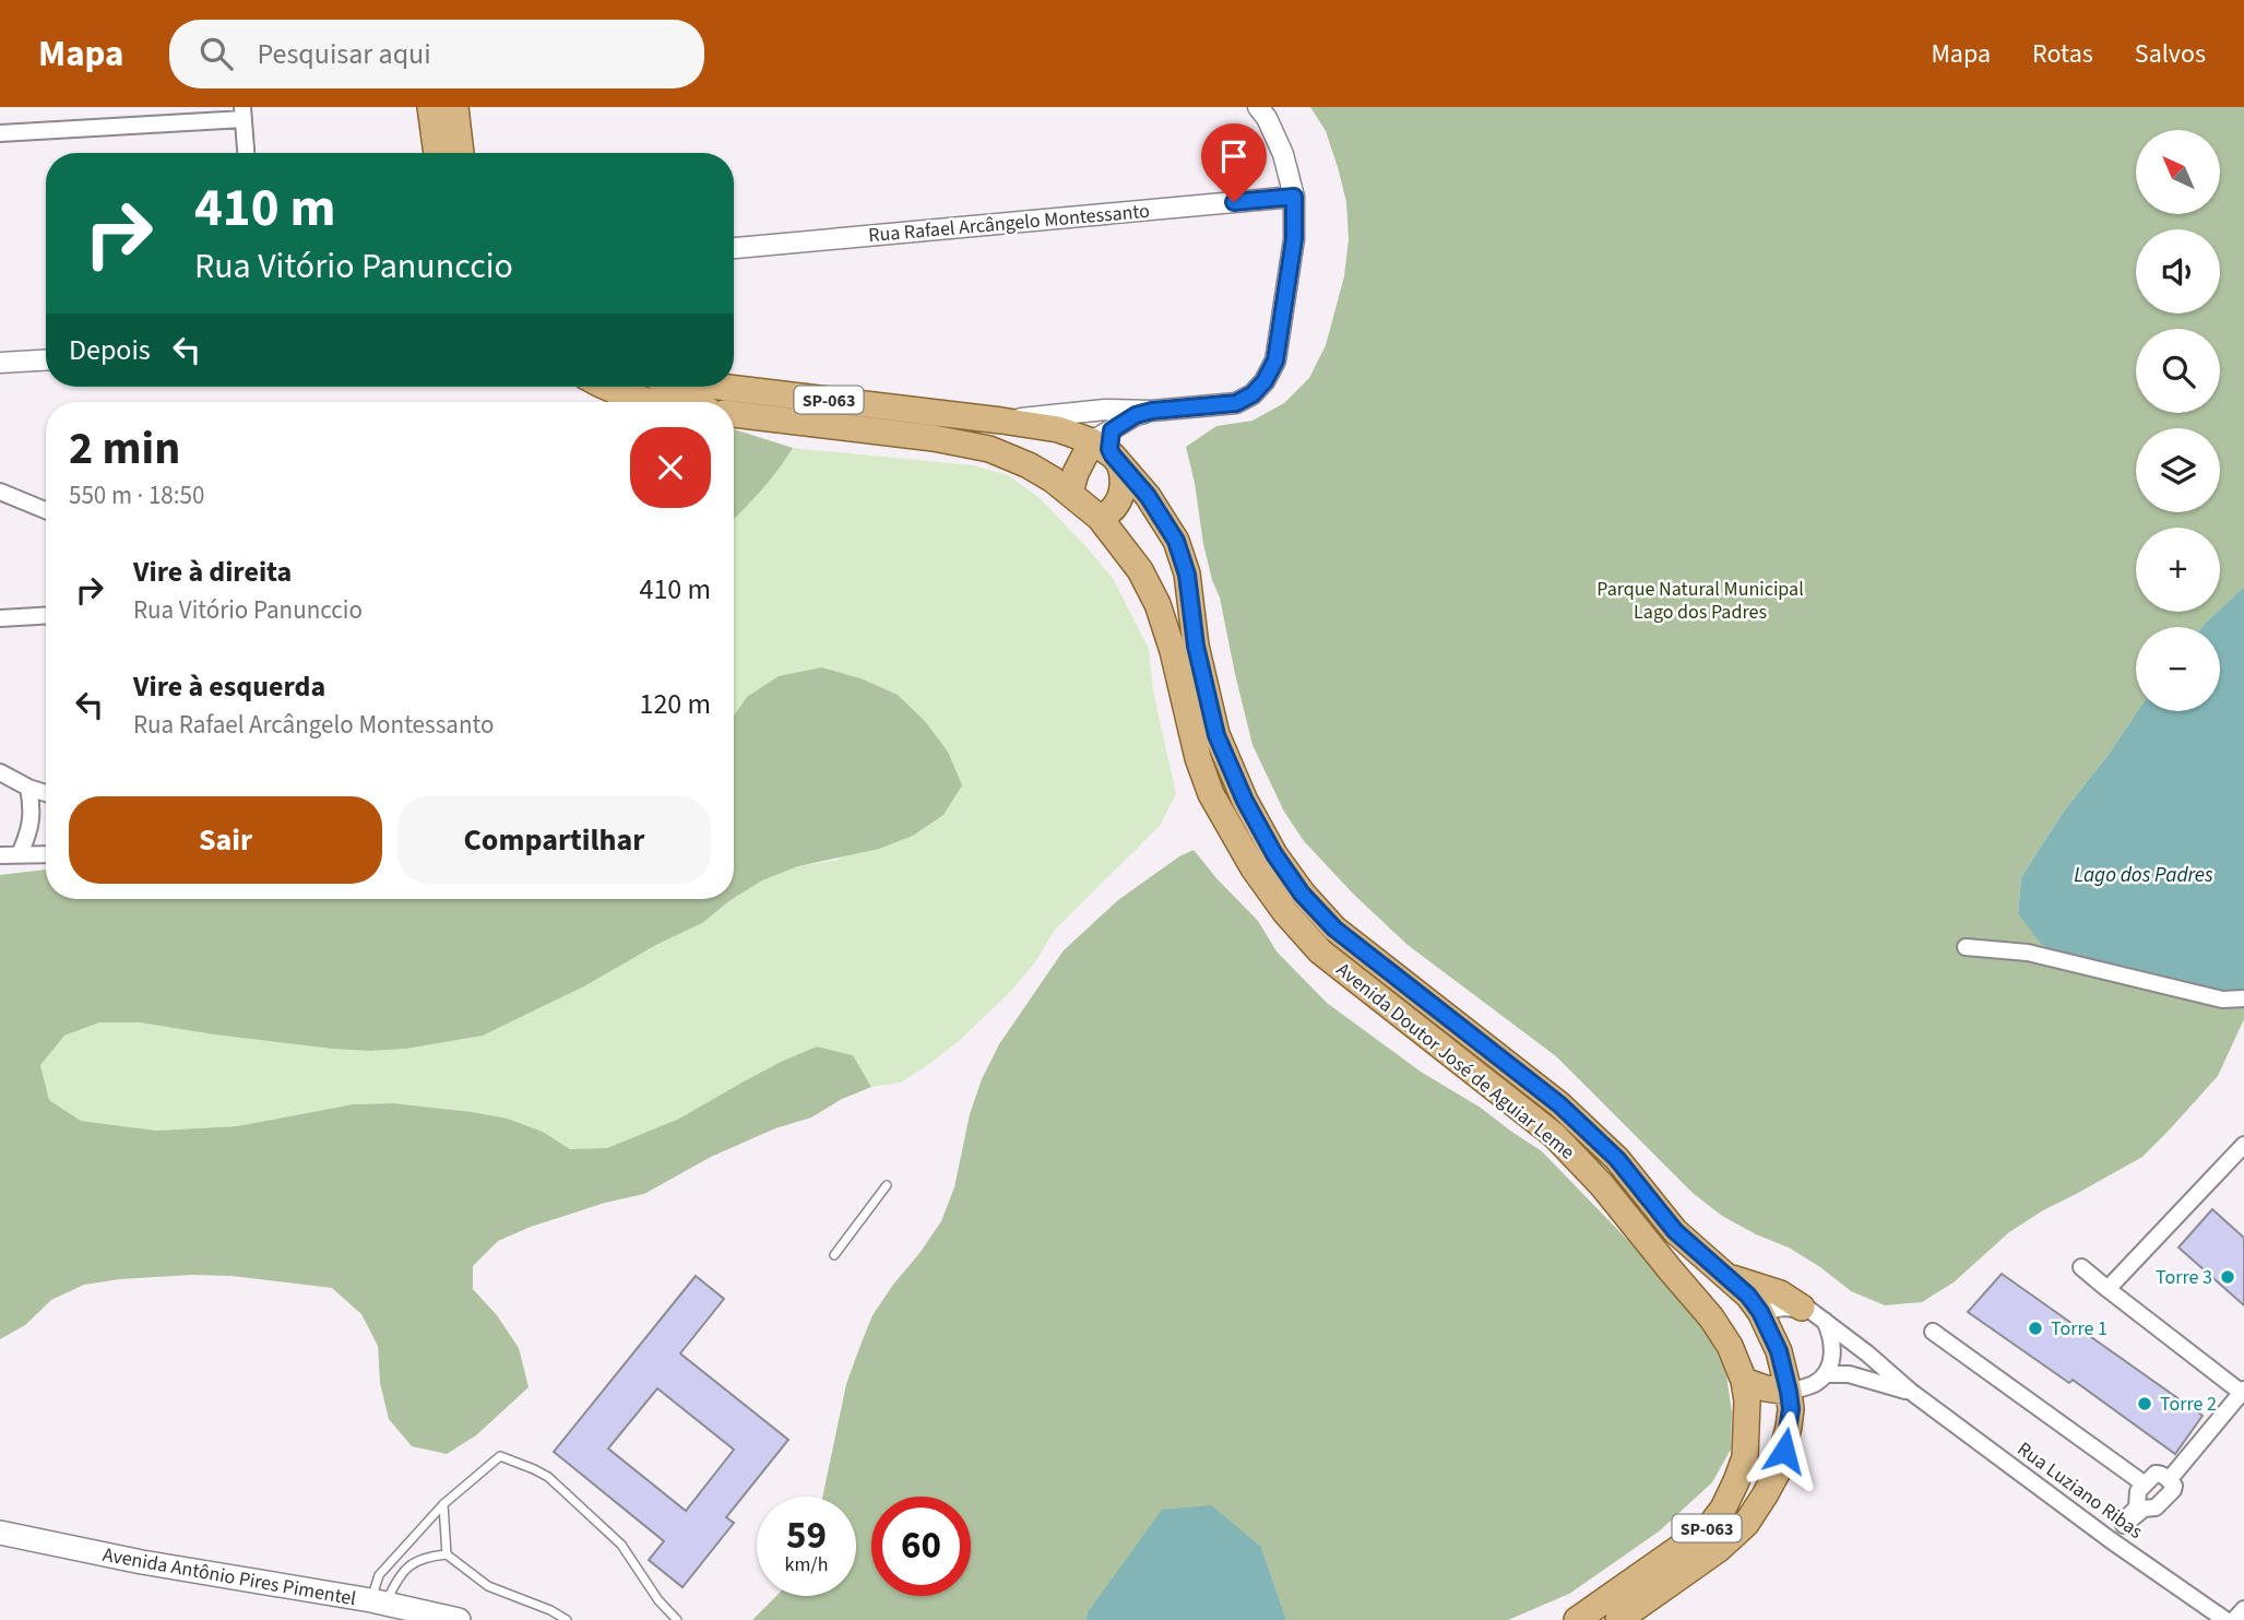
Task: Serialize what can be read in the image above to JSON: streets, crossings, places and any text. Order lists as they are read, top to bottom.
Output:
{
  "streets": {
    "main road": ["SP-063", "Avenida Doutor José de Aguiar Leme", "Avenida Antônio Pires Pimentel"],
    "street": ["Rua Rafael Arcângelo Montessanto", "Rua Luziano Ribas"]
  },
  "crossings": [
    ["SP-063", "Avenida Doutor José de Aguiar Leme"]
  ],
  "water": ["Lago dos Padres"],
  "parks": ["Parque Natural Municipal Lago dos Padres"],
  "places": ["Torre 3", "Torre 1", "Torre 2"],
  "north": "top left",
  "page": {
    "header": "Mapa",
    "search": "Pesquisar aqui",
    "nav": ["Mapa", "Rotas", "Salvos"],
    "map_buttons": ["+", "−"],
    "turn": ["410 m", "Rua Vitório Panunccio"],
    "then": "Depois",
    "heading": ["2 min", "550 m · 18:50"],
    "list": [
      {
        "name": "Vire à direita",
        "note": "Rua Vitório Panunccio",
        "value": "410 m"
      },
      {
        "name": "Vire à esquerda",
        "note": "Rua Rafael Arcângelo Montessanto",
        "value": "120 m"
      }
    ],
    "buttons": ["Sair", "Compartilhar"],
    "speed": "59 km/h",
    "limit": "60"
  }
}
